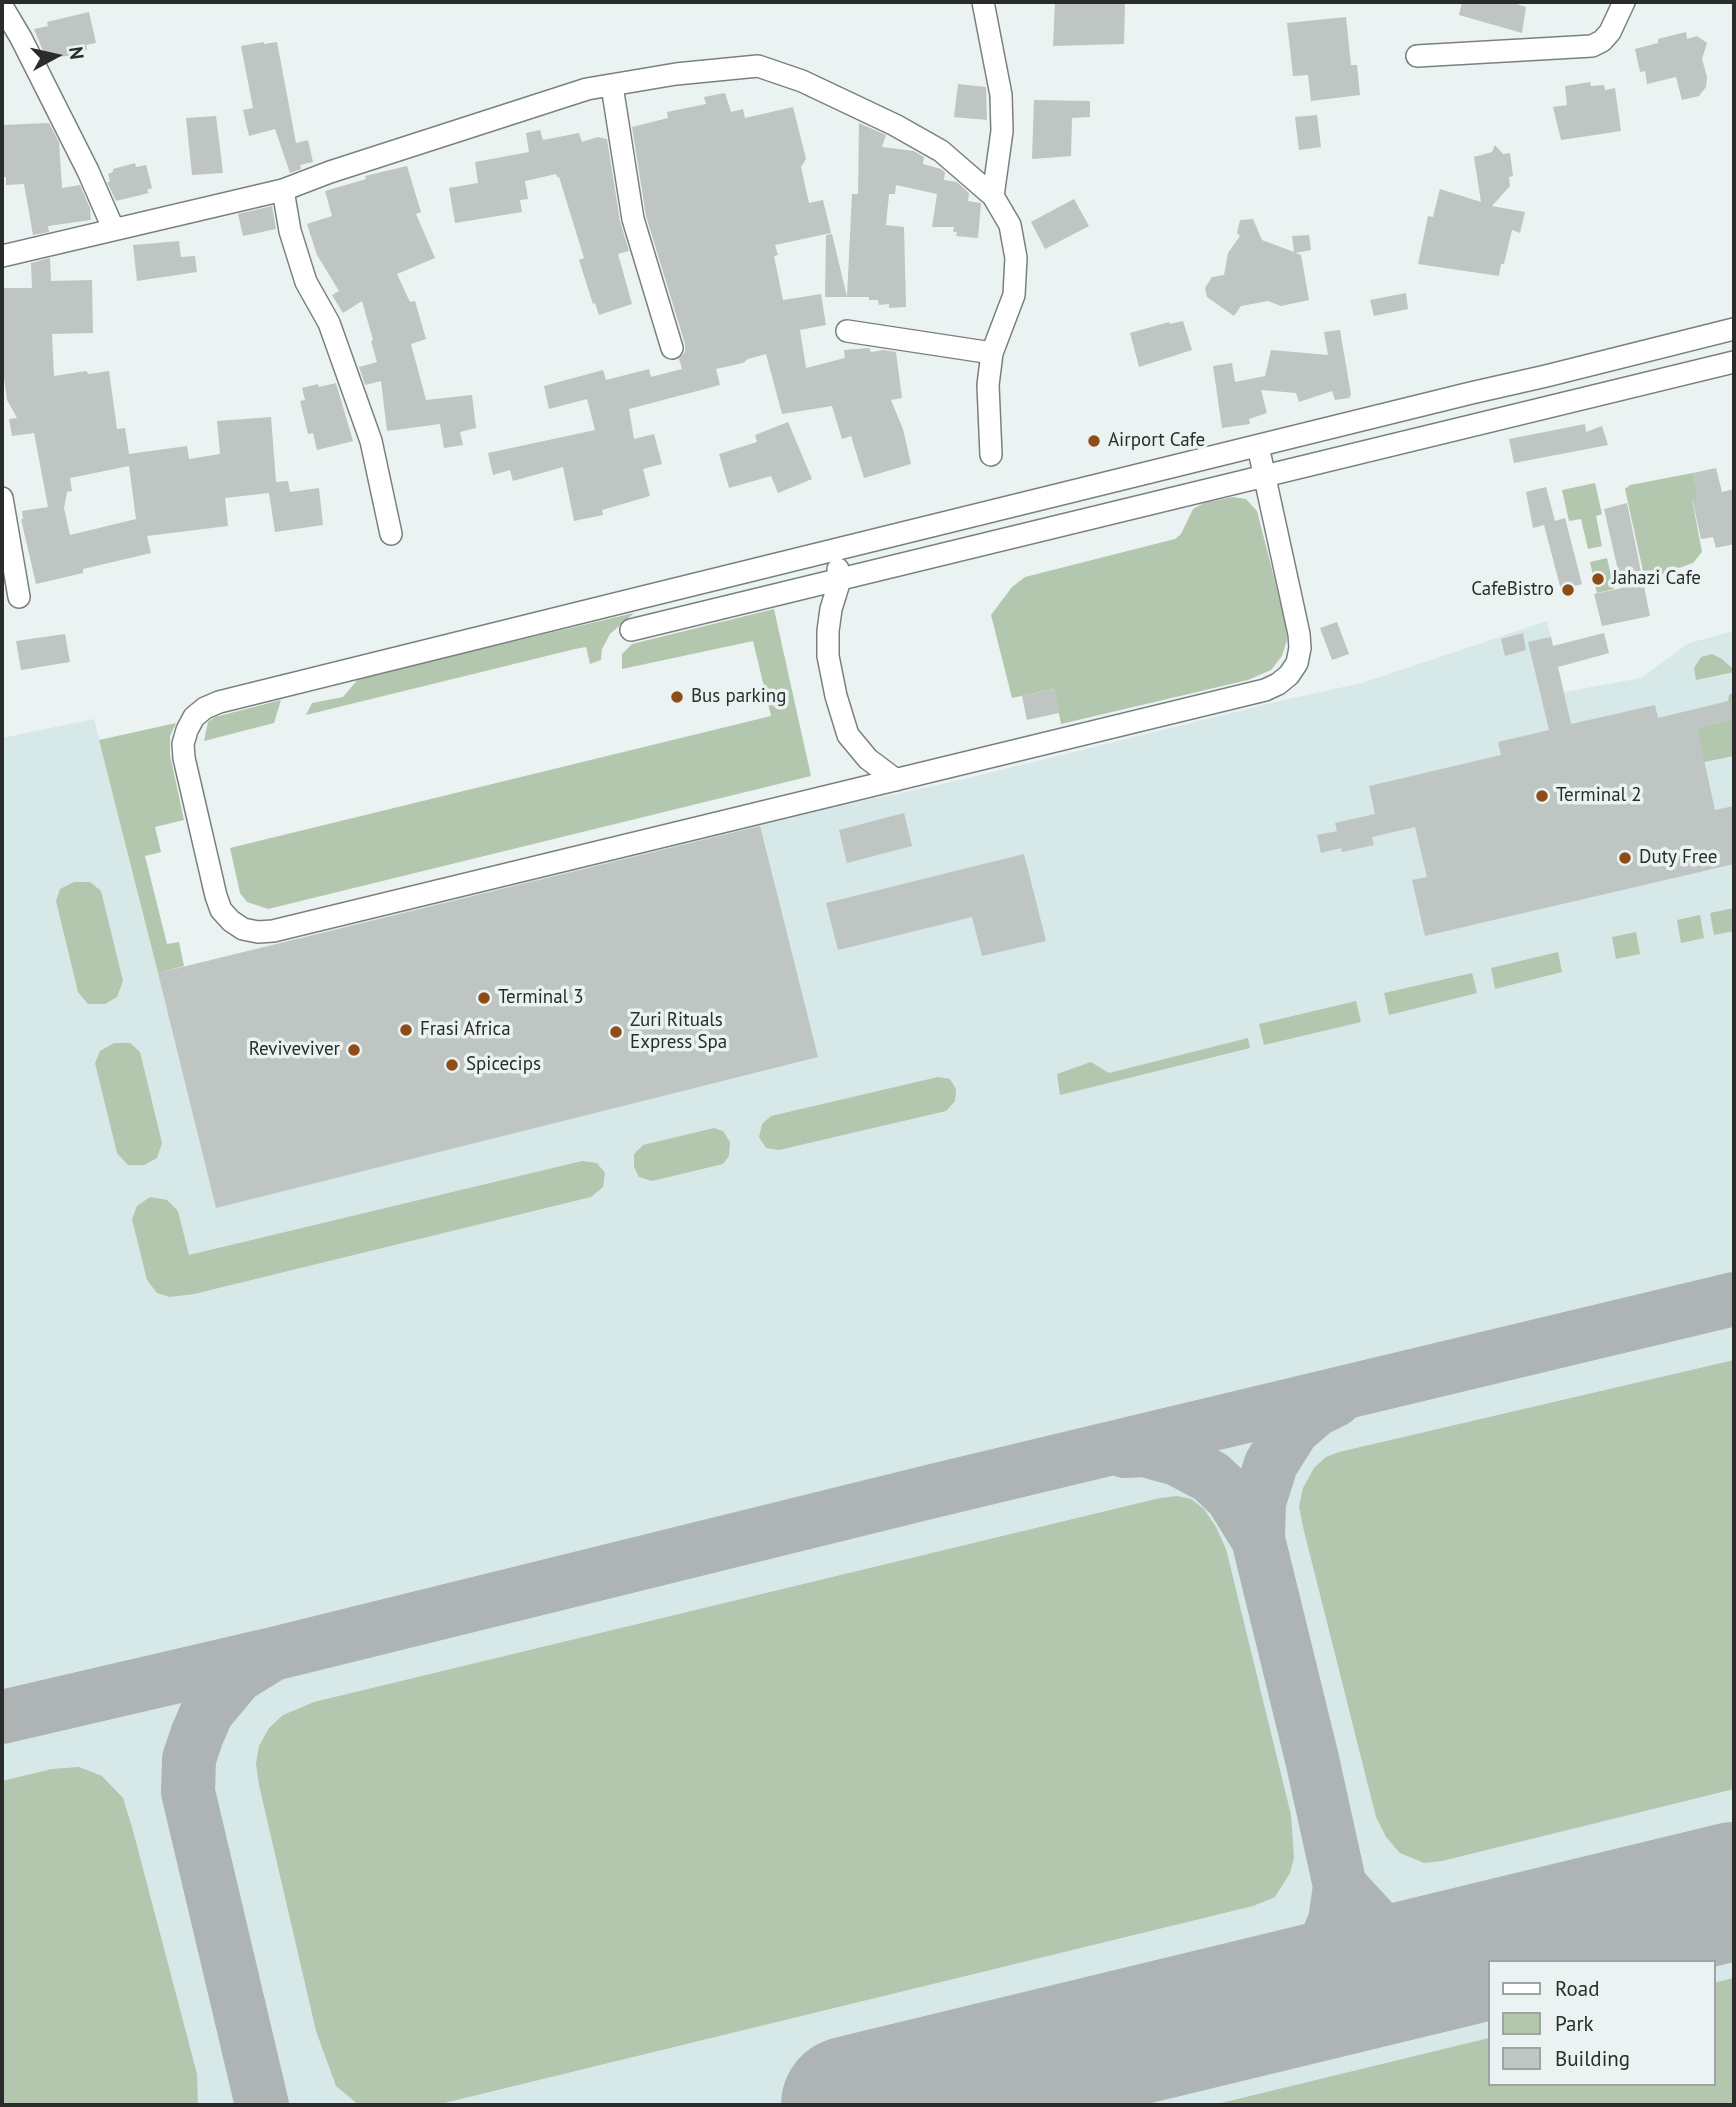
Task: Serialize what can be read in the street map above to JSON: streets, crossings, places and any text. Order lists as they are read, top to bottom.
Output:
{
  "places": [
    "Airport Cafe",
    "Jahazi Cafe",
    "CafeBistro",
    "Bus parking",
    "Terminal 2",
    "Duty Free",
    "Terminal 3",
    "Frasi Africa",
    "Zuri Rituals Express Spa",
    "Reviveviver",
    "Spicecips"
  ],
  "legend": ["Road", "Park", "Building"],
  "north": "right"
}
